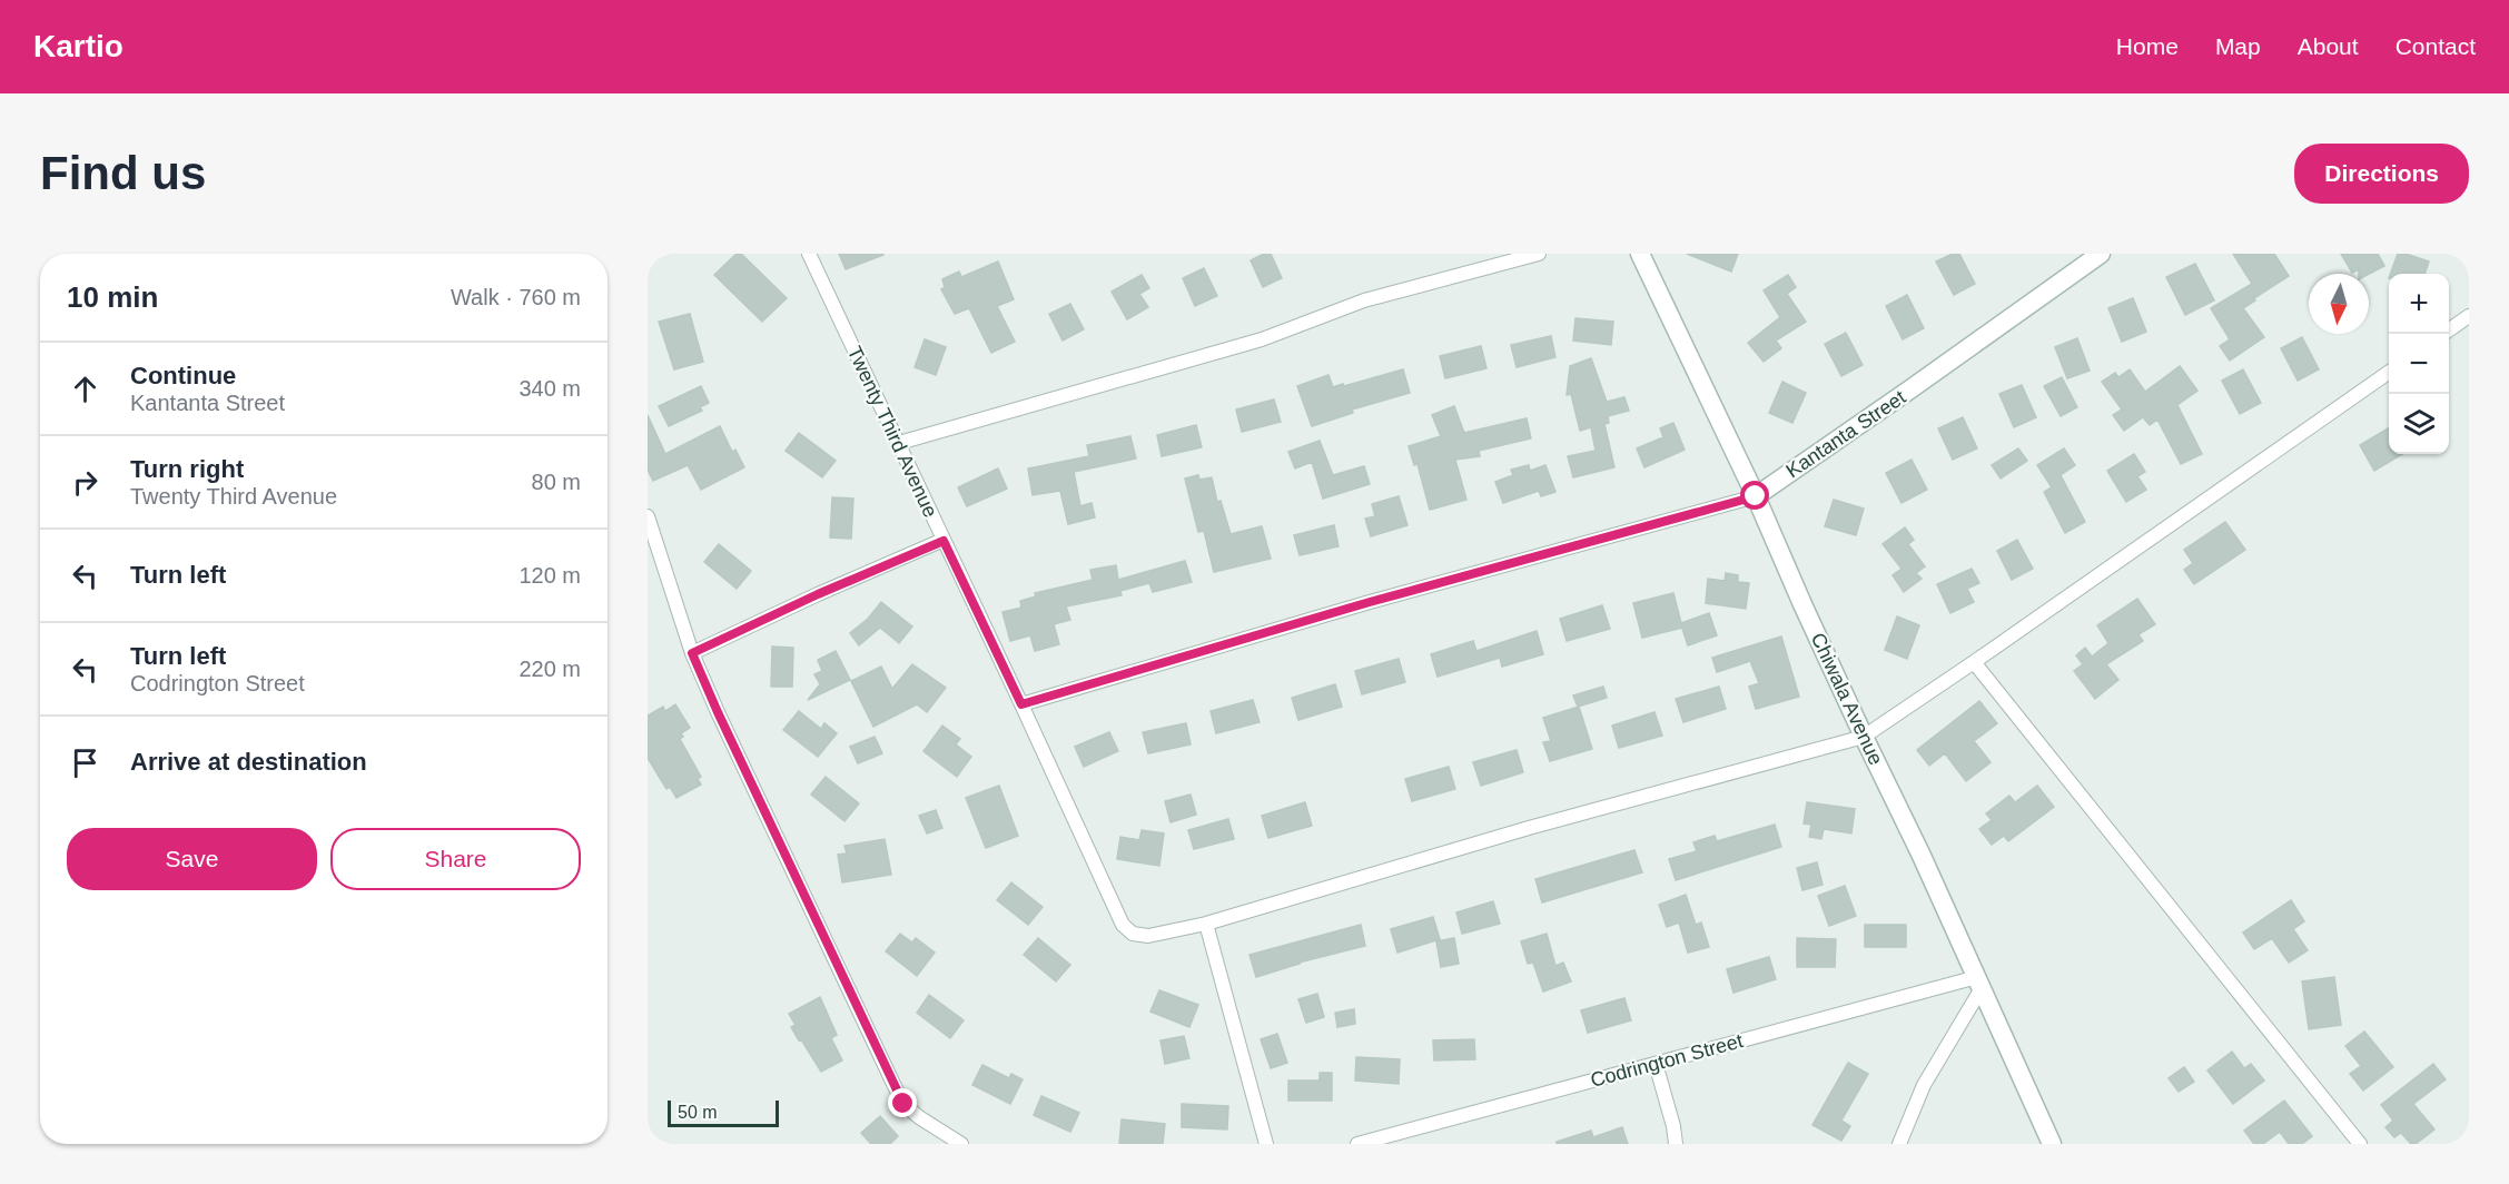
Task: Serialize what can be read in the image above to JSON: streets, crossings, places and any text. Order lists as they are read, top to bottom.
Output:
{
  "streets": {
    "main road": ["Kantanta Street", "Chiwala Avenue"],
    "street": ["Twenty Third Avenue", "Codrington Street"]
  },
  "crossings": [
    ["Twenty Third Avenue", "Kantanta Street"],
    ["Kantanta Street", "Chiwala Avenue"],
    ["Chiwala Avenue", "Codrington Street"]
  ],
  "scale_bar": "50 m",
  "north": "bottom",
  "page": {
    "header": "Kartio",
    "nav": [
      "Home",
      "Map",
      "About",
      "Contact"
    ],
    "buttons": [
      "Directions",
      ["Save", "Share"]
    ],
    "title": "Find us",
    "heading": ["10 min", "Walk · 760 m"],
    "map_buttons": ["+", "−"],
    "list": [
      ["Continue", "Kantanta Street", "340 m"],
      ["Turn right", "Twenty Third Avenue", "80 m"],
      ["Turn left", "120 m"],
      ["Turn left", "Codrington Street", "220 m"],
      "Arrive at destination"
    ],
    "scale": "50 m"
  }
}
